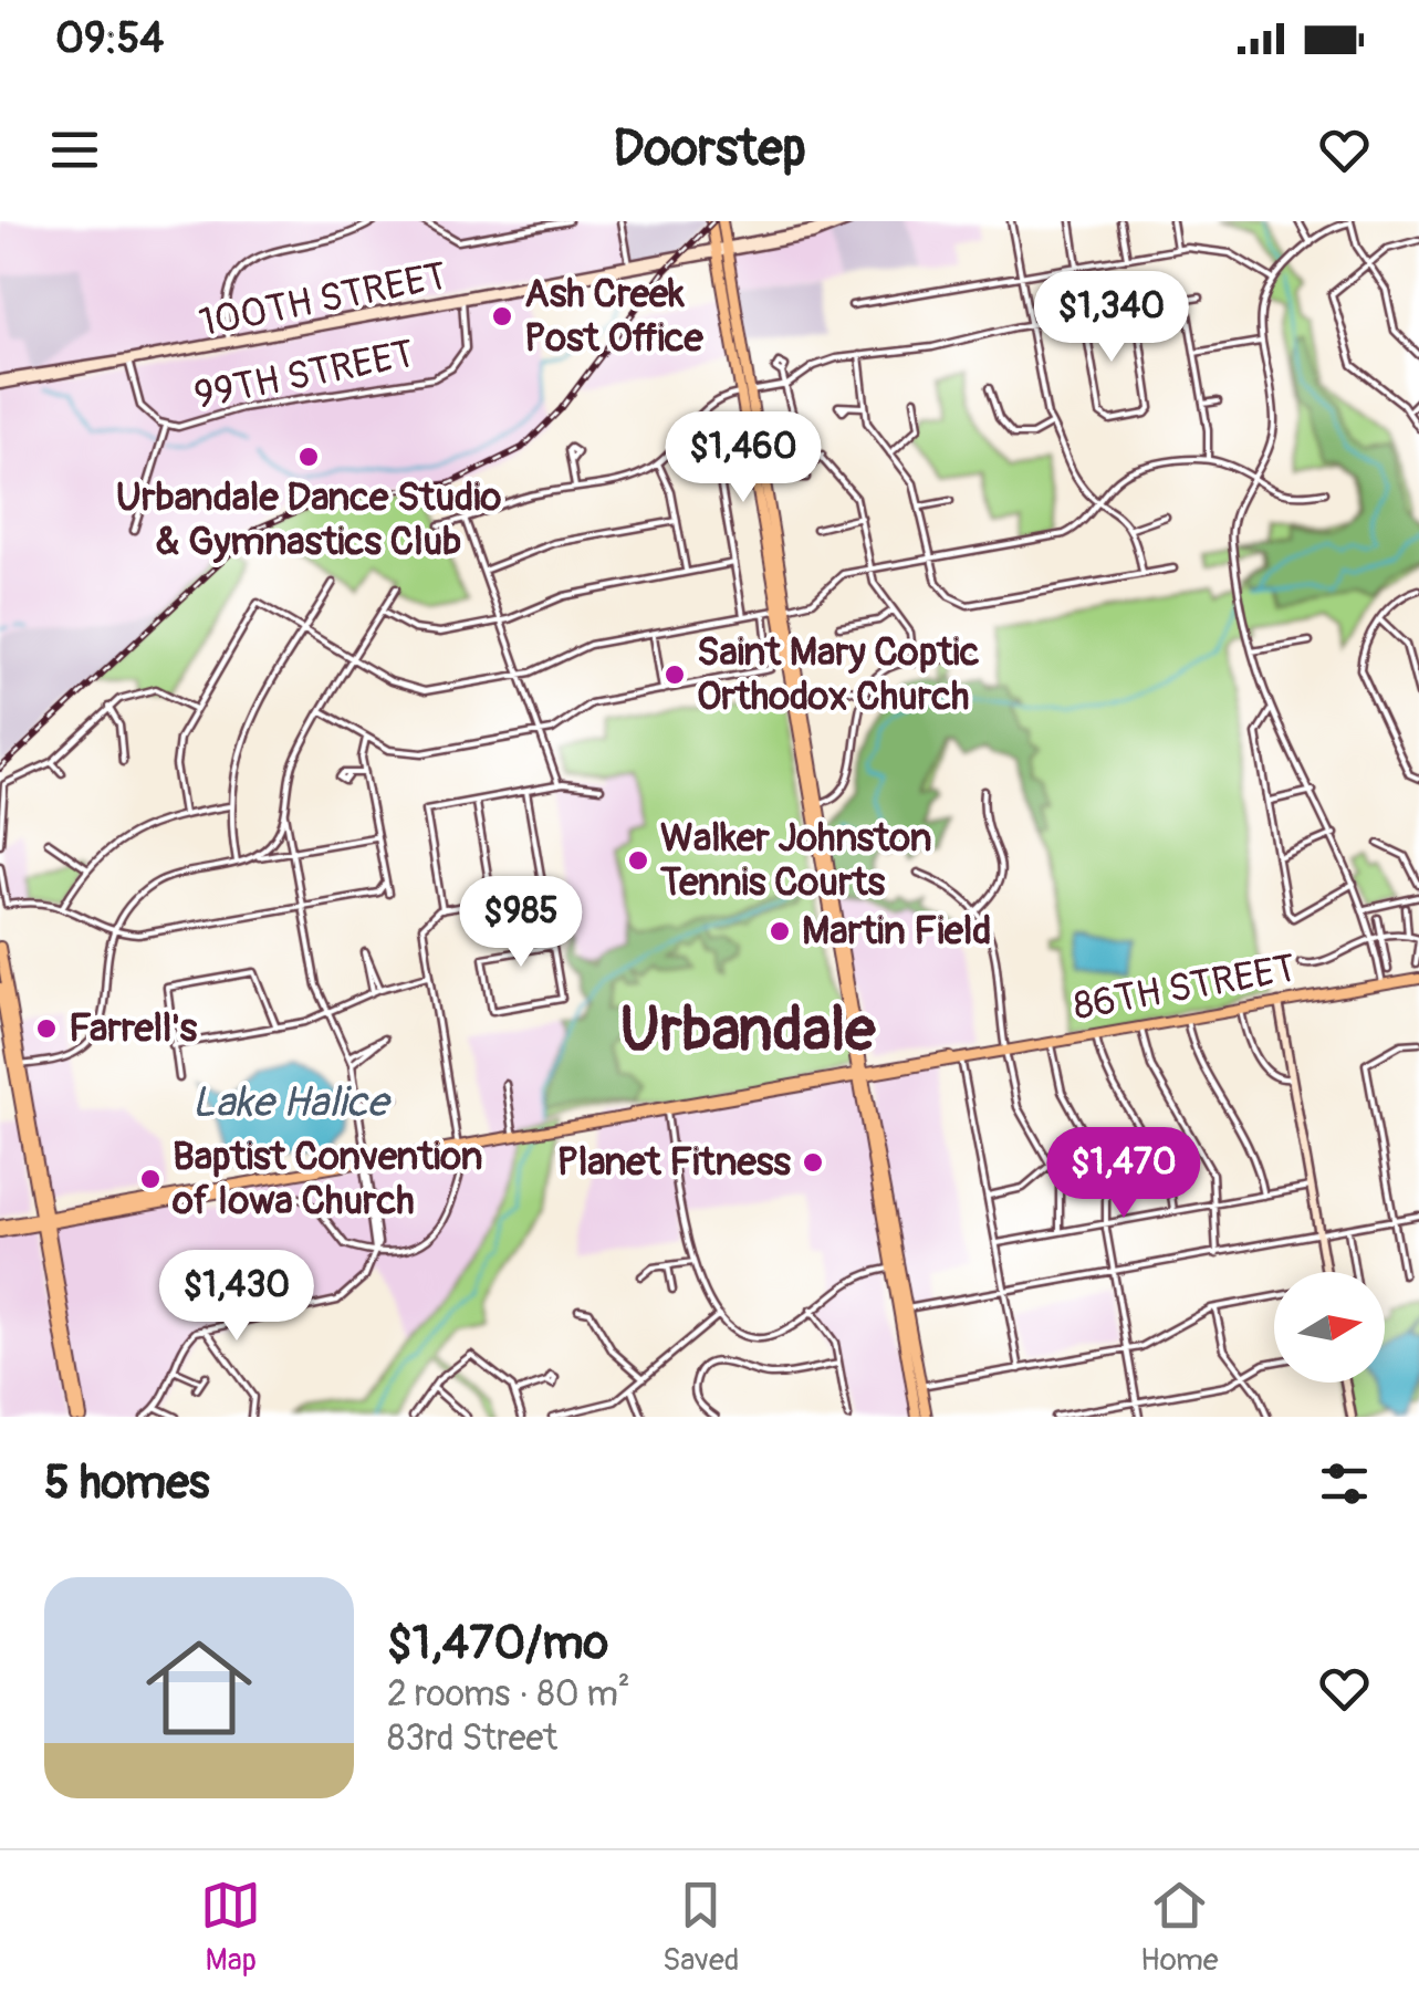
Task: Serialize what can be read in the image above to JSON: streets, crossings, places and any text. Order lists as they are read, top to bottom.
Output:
{
  "streets": {
    "main road": ["100TH STREET", "86TH STREET"],
    "street": ["99TH STREET"]
  },
  "crossings": [
    ["100TH STREET", "99TH STREET"]
  ],
  "districts": ["Urbandale"],
  "water": ["Lake Halice"],
  "places": [
    "Ash Creek Post Office",
    "Urbandale Dance Studio & Gymnastics Club",
    "Saint Mary Coptic Orthodox Church",
    "Walker Johnston Tennis Courts",
    "Martin Field",
    "Farrell's",
    "Planet Fitness",
    "Baptist Convention of Iowa Church"
  ],
  "north": "right",
  "page": {
    "status": "09:54",
    "header": "Doorstep",
    "price": [
      "$1,340",
      "$1,460",
      "$985",
      "$1,470",
      "$1,430"
    ],
    "heading": "5 homes",
    "list": [
      {
        "name": "$1,470/mo",
        "note": "2 rooms · 80 m² · 83rd Street"
      }
    ],
    "tabs": ["Map", "Saved", "Home"]
  }
}
